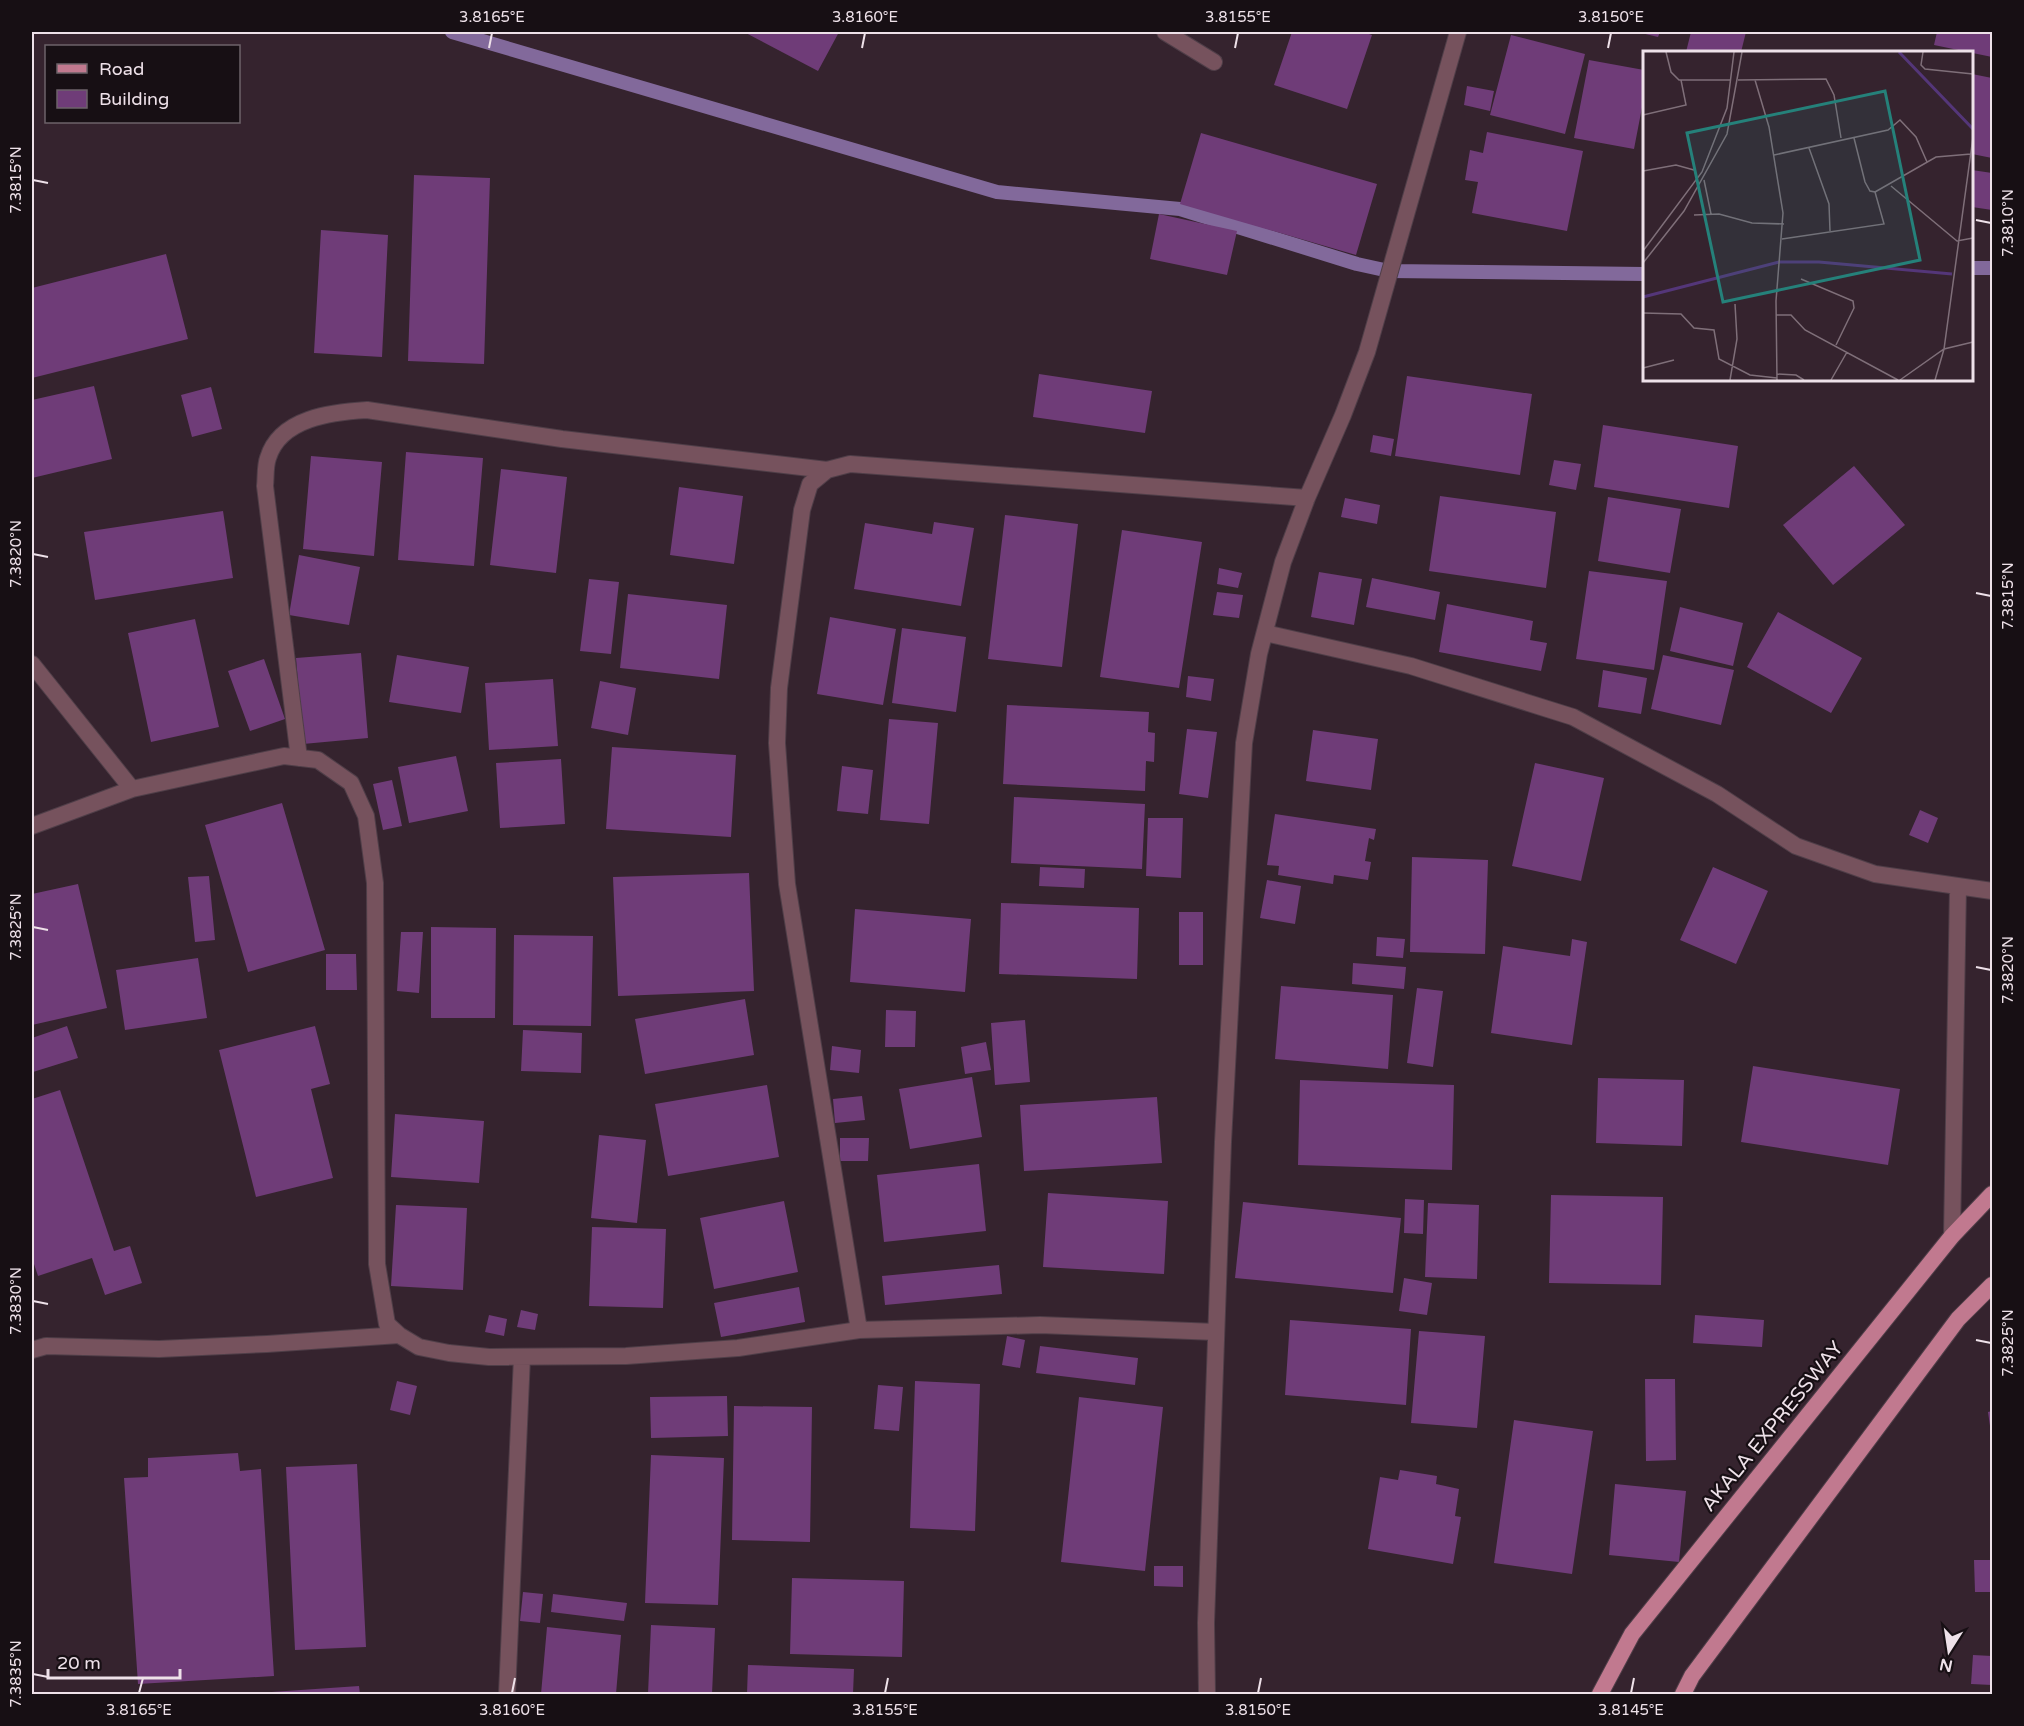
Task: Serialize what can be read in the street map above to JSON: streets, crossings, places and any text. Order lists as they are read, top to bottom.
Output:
{
  "streets": {
    "main road": ["AKALA EXPRESSWAY"]
  },
  "legend": ["Road", "Building"],
  "scale_bar": "20 m",
  "north": "bottom",
  "coordinates": [
    "3.8165°E",
    "3.8160°E",
    "3.8155°E",
    "3.8150°E",
    "7.3815°N",
    "7.3810°N",
    "7.3820°N",
    "7.3825°N",
    "7.3830°N",
    "7.3835°N",
    "3.8145°E"
  ]
}
